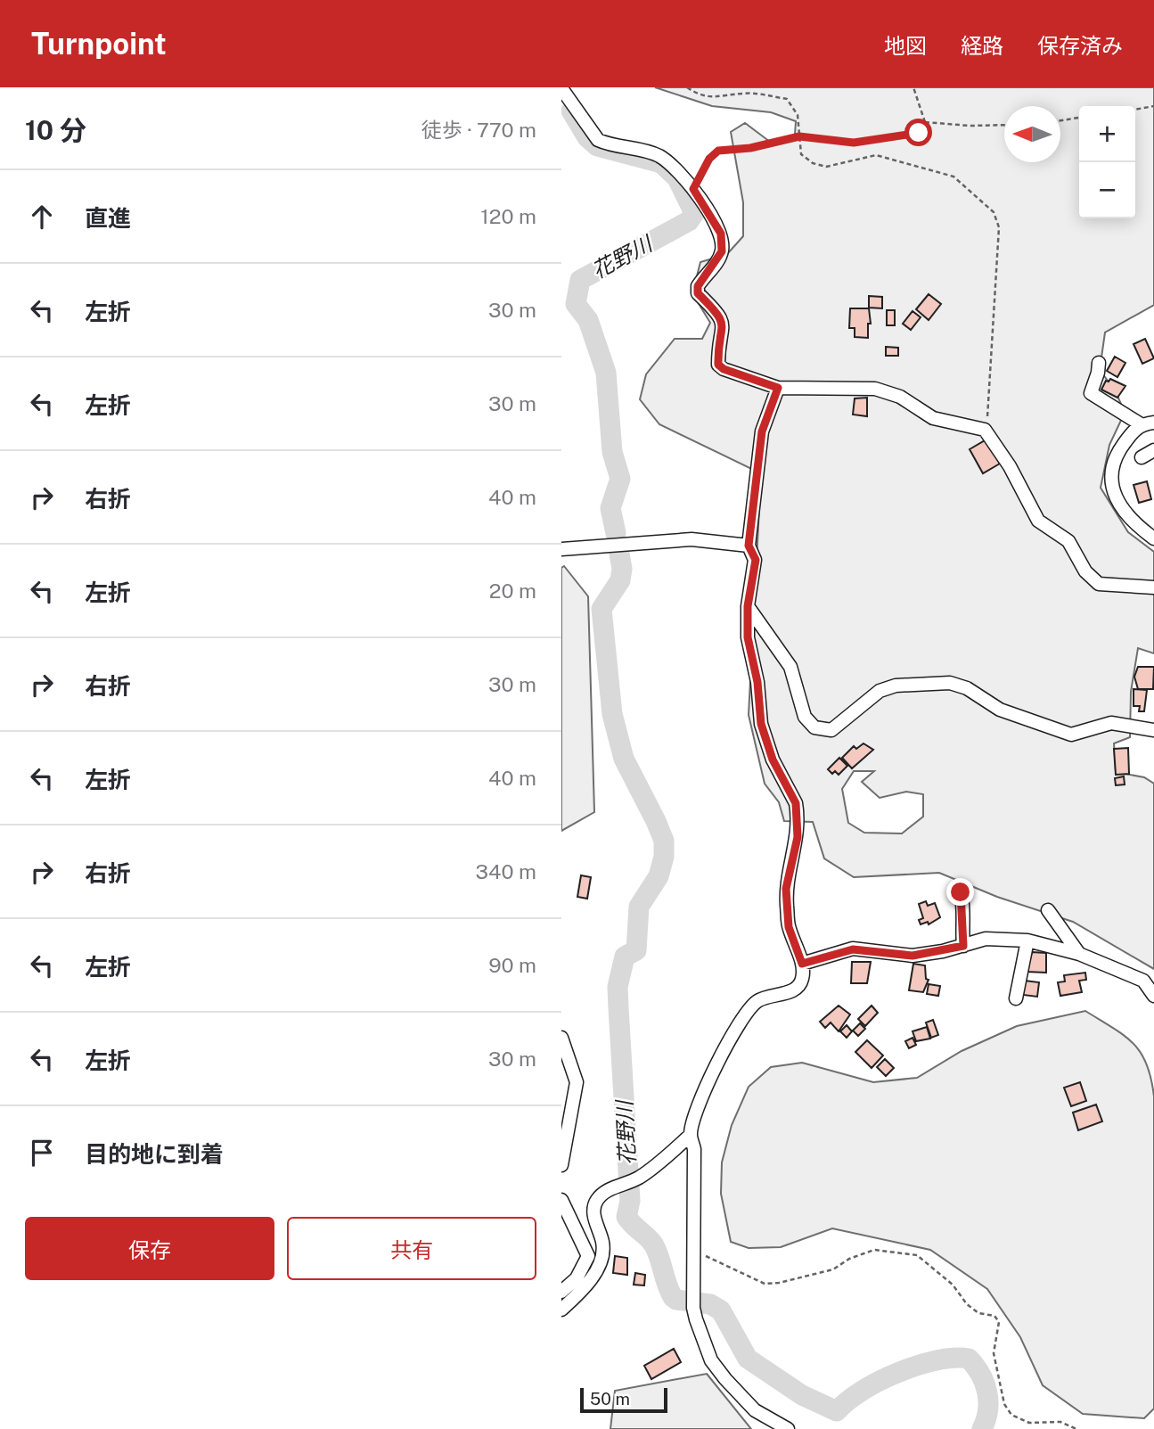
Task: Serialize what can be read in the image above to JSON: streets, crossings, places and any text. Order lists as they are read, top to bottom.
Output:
{
  "water": ["花野川"],
  "scale_bar": "50 m",
  "north": "left",
  "page": {
    "header": "Turnpoint",
    "nav": ["地図", "経路", "保存済み"],
    "heading": ["10 分", "徒歩 · 770 m"],
    "map_buttons": ["+", "−"],
    "list": [
      ["直進", "120 m"],
      ["左折", "30 m"],
      ["左折", "30 m"],
      ["右折", "40 m"],
      ["左折", "20 m"],
      ["右折", "30 m"],
      ["左折", "40 m"],
      ["右折", "340 m"],
      ["左折", "90 m"],
      ["左折", "30 m"],
      "目的地に到着"
    ],
    "buttons": ["保存", "共有"],
    "scale": "50 m"
  }
}
